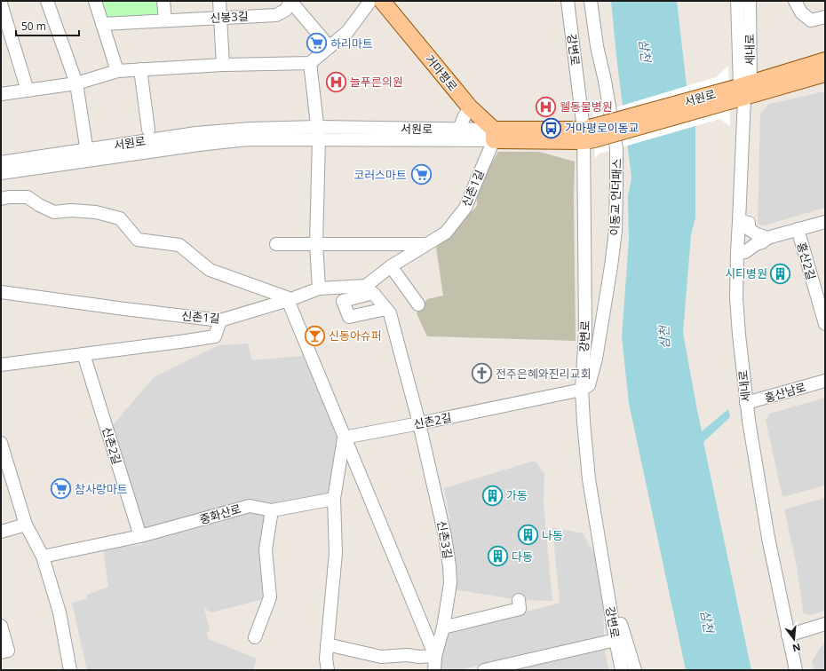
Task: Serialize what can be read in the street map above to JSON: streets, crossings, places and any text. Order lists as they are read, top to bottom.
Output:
{
  "streets": {
    "main road": ["거마평로", "서원로"],
    "street": [
      "신봉3길",
      "강변로",
      "세내로",
      "신촌1길",
      "이동교 언더패스",
      "홍산2길",
      "홍산남로",
      "신촌2길",
      "중화산로",
      "신촌3길"
    ]
  },
  "crossings": [
    ["강변로", "서원로"],
    ["강변로", "이동교 언더패스"],
    ["강변로", "신촌2길"],
    ["세내로", "서원로"],
    ["세내로", "홍산2길"],
    ["세내로", "홍산남로"],
    ["거마평로", "서원로"],
    ["거마평로", "신촌1길"],
    ["서원로", "신촌1길"],
    ["신촌1길", "신촌3길"],
    ["이동교 언더패스", "신촌2길"],
    ["신촌2길", "중화산로"],
    ["신촌2길", "신촌3길"]
  ],
  "water": ["삼천"],
  "places": {
    "supermarket": ["하리마트", "코러스마트", "참사랑마트"],
    "hospital": ["늘푸른의원", "웰동물병원"],
    "bus stop": ["거마평로이동교"],
    "building": [
      "시티병원",
      "가동",
      "나동",
      "다동"
    ],
    "bar": ["신동아슈퍼"],
    "church": ["전주은혜와진리교회"]
  },
  "scale_bar": "50 m",
  "north": "bottom"
}
